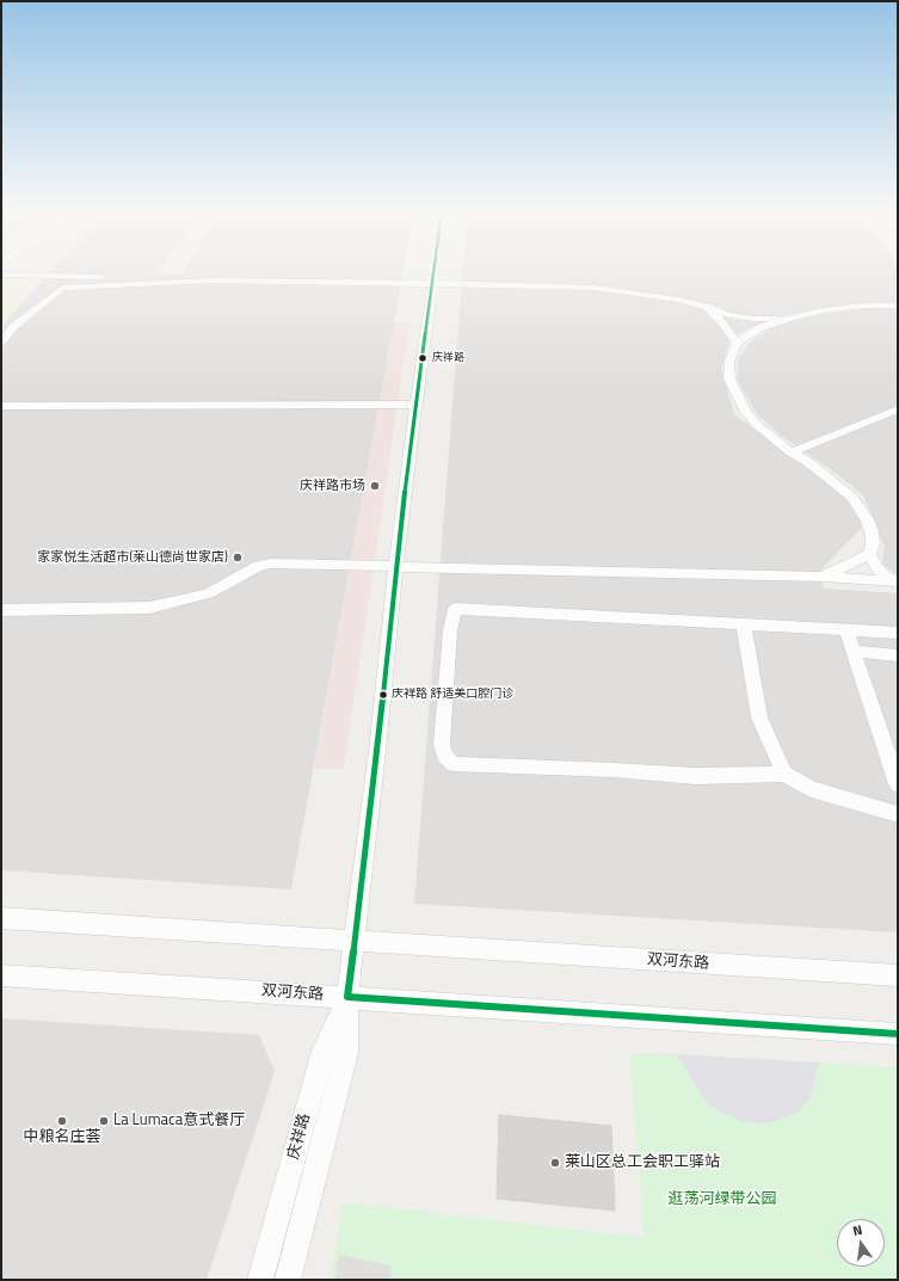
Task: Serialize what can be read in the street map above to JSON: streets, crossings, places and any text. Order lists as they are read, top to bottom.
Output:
{
  "streets": {
    "street": ["双河东路", "庆祥路"]
  },
  "crossings": [
    ["双河东路", "庆祥路"]
  ],
  "parks": ["逛荡河绿带公园"],
  "places": [
    "庆祥路",
    "庆祥路市场",
    "家家悦生活超市(莱山德尚世家店)",
    "庆祥路 舒适美口腔门诊",
    "中粮名庄荟",
    "La Lumaca意式餐厅",
    "莱山区总工会职工驿站"
  ],
  "north": "top"
}
